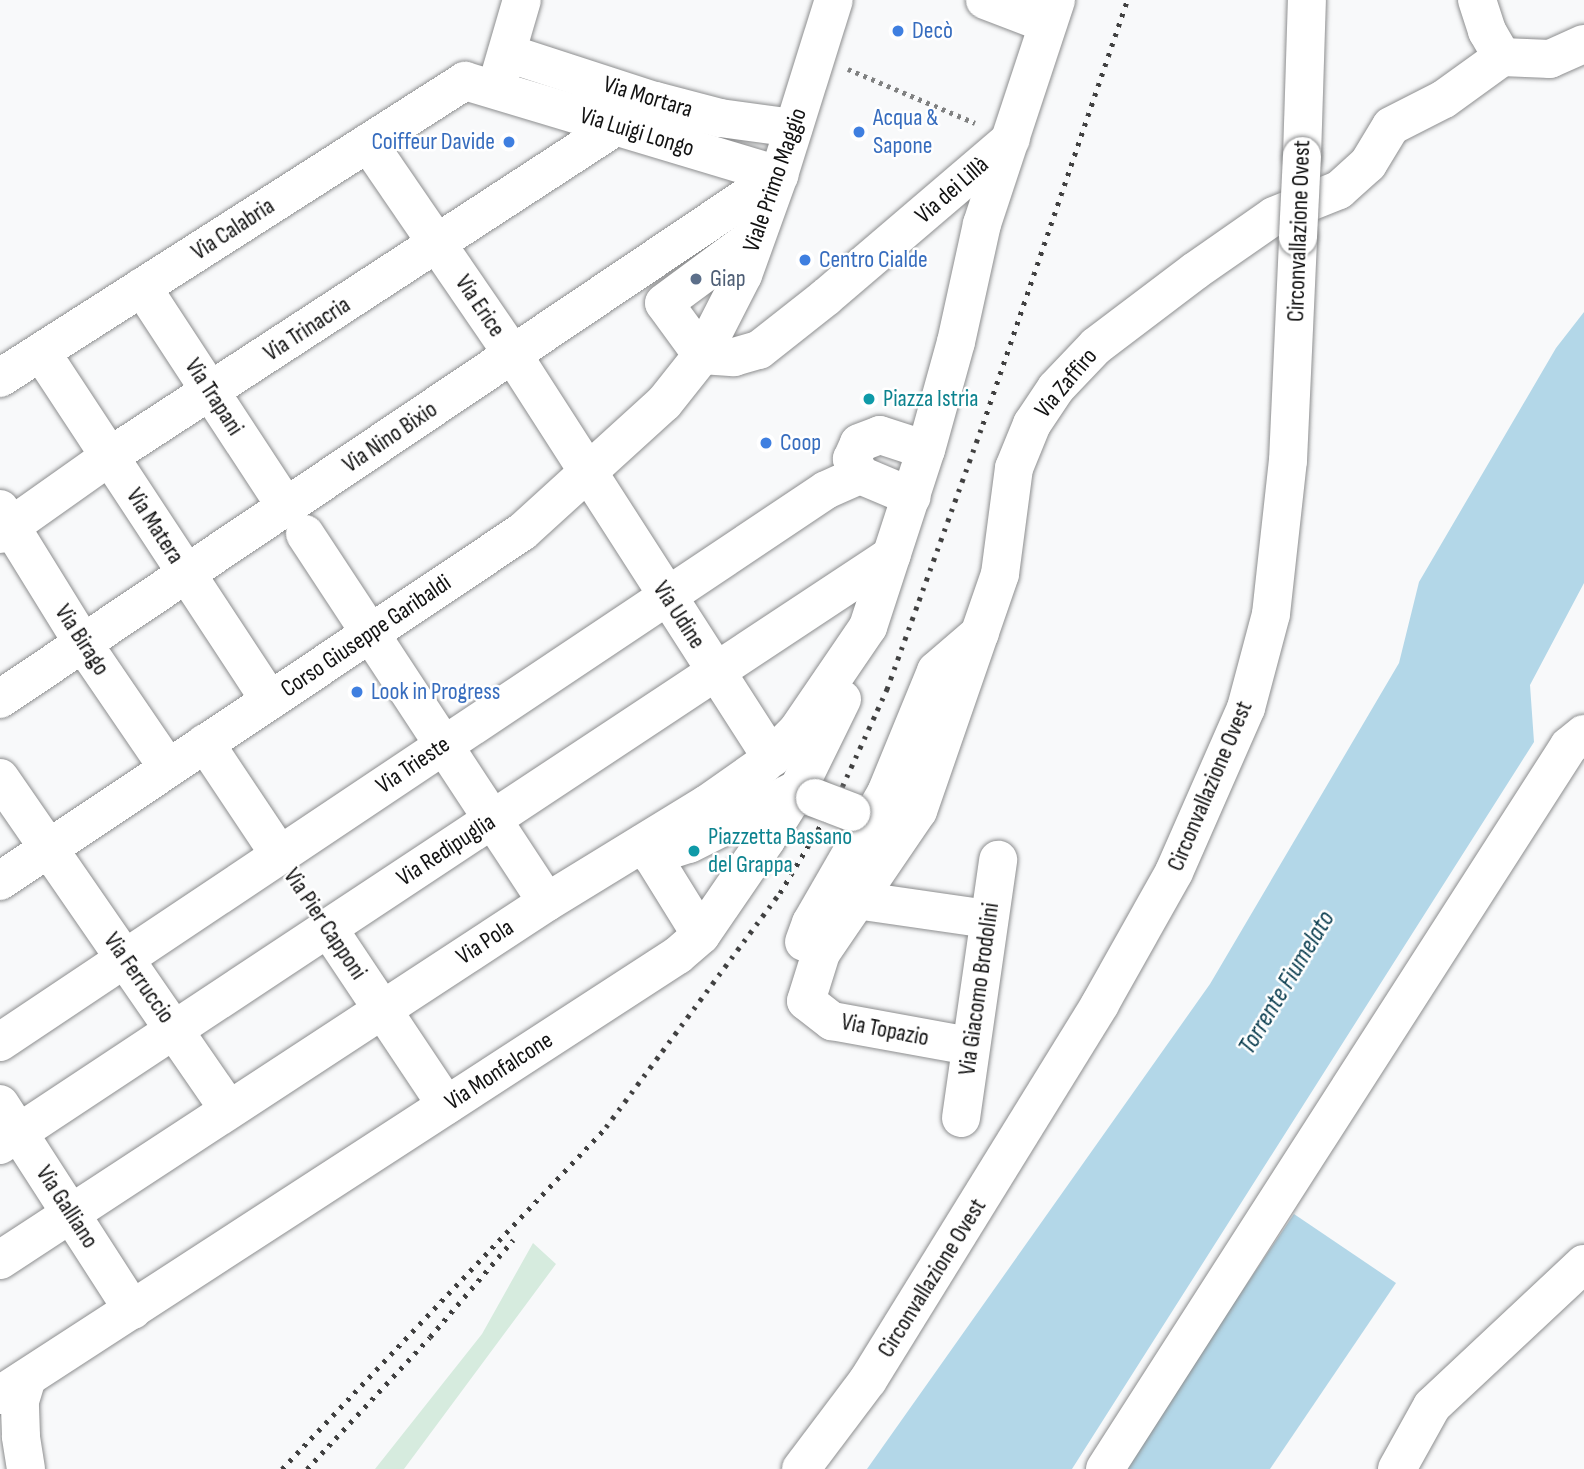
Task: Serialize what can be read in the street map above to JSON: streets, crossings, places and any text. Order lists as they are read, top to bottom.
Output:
{
  "streets": {
    "street": [
      "Via Mortara",
      "Via Luigi Longo",
      "Viale Primo Maggio",
      "Via dei Lillà",
      "Via Calabria",
      "Circonvallazione Ovest",
      "Via Erice",
      "Via Trinacria",
      "Via Zaffiro",
      "Via Trapani",
      "Via Nino Bixio",
      "Via Matera",
      "Via Udine",
      "Corso Giuseppe Garibaldi",
      "Via Birago",
      "Via Trieste",
      "Via Redipuglia",
      "Via Pier Capponi",
      "Via Pola",
      "Via Ferruccio",
      "Via Giacomo Brodolini",
      "Via Topazio",
      "Via Monfalcone",
      "Via Galliano"
    ]
  },
  "crossings": [
    ["Via Mortara", "Viale Primo Maggio"],
    ["Via Mortara", "Via Trinacria"],
    ["Via Luigi Longo", "Viale Primo Maggio"],
    ["Via Luigi Longo", "Via Calabria"],
    ["Via Luigi Longo", "Via Trinacria"],
    ["Via Luigi Longo", "Via Nino Bixio"],
    ["Viale Primo Maggio", "Via dei Lillà"],
    ["Viale Primo Maggio", "Via Nino Bixio"],
    ["Viale Primo Maggio", "Corso Giuseppe Garibaldi"],
    ["Via dei Lillà", "Corso Giuseppe Garibaldi"],
    ["Via dei Lillà", "Via Pola"],
    ["Via Calabria", "Via Erice"],
    ["Via Calabria", "Via Trapani"],
    ["Via Calabria", "Via Matera"],
    ["Via Erice", "Via Trinacria"],
    ["Via Erice", "Via Nino Bixio"],
    ["Via Erice", "Via Udine"],
    ["Via Erice", "Corso Giuseppe Garibaldi"],
    ["Via Trinacria", "Via Trapani"],
    ["Via Trinacria", "Via Matera"],
    ["Via Trinacria", "Via Birago"],
    ["Via Zaffiro", "Via Topazio"],
    ["Via Trapani", "Via Nino Bixio"],
    ["Via Trapani", "Corso Giuseppe Garibaldi"],
    ["Via Trapani", "Via Trieste"],
    ["Via Trapani", "Via Redipuglia"],
    ["Via Trapani", "Via Pola"],
    ["Via Nino Bixio", "Via Matera"],
    ["Via Nino Bixio", "Via Birago"],
    ["Via Matera", "Corso Giuseppe Garibaldi"],
    ["Via Udine", "Corso Giuseppe Garibaldi"],
    ["Via Udine", "Via Trieste"],
    ["Via Udine", "Via Redipuglia"],
    ["Via Udine", "Via Pola"],
    ["Corso Giuseppe Garibaldi", "Via Birago"],
    ["Corso Giuseppe Garibaldi", "Via Pier Capponi"],
    ["Corso Giuseppe Garibaldi", "Via Ferruccio"],
    ["Via Trieste", "Via Pier Capponi"],
    ["Via Trieste", "Via Ferruccio"],
    ["Via Redipuglia", "Via Pier Capponi"],
    ["Via Redipuglia", "Via Pola"],
    ["Via Redipuglia", "Via Ferruccio"],
    ["Via Redipuglia", "Via Galliano"],
    ["Via Pier Capponi", "Via Pola"],
    ["Via Pier Capponi", "Via Monfalcone"],
    ["Via Pola", "Via Ferruccio"],
    ["Via Pola", "Via Monfalcone"],
    ["Via Pola", "Via Galliano"],
    ["Via Giacomo Brodolini", "Via Topazio"],
    ["Via Monfalcone", "Via Galliano"]
  ],
  "water": ["Torrente Fiumelato"],
  "places": [
    "Decò",
    "Acqua & Sapone",
    "Coiffeur Davide",
    "Centro Cialde",
    "Giap",
    "Piazza Istria",
    "Coop",
    "Look in Progress",
    "Piazzetta Bassano del Grappa"
  ]
}
